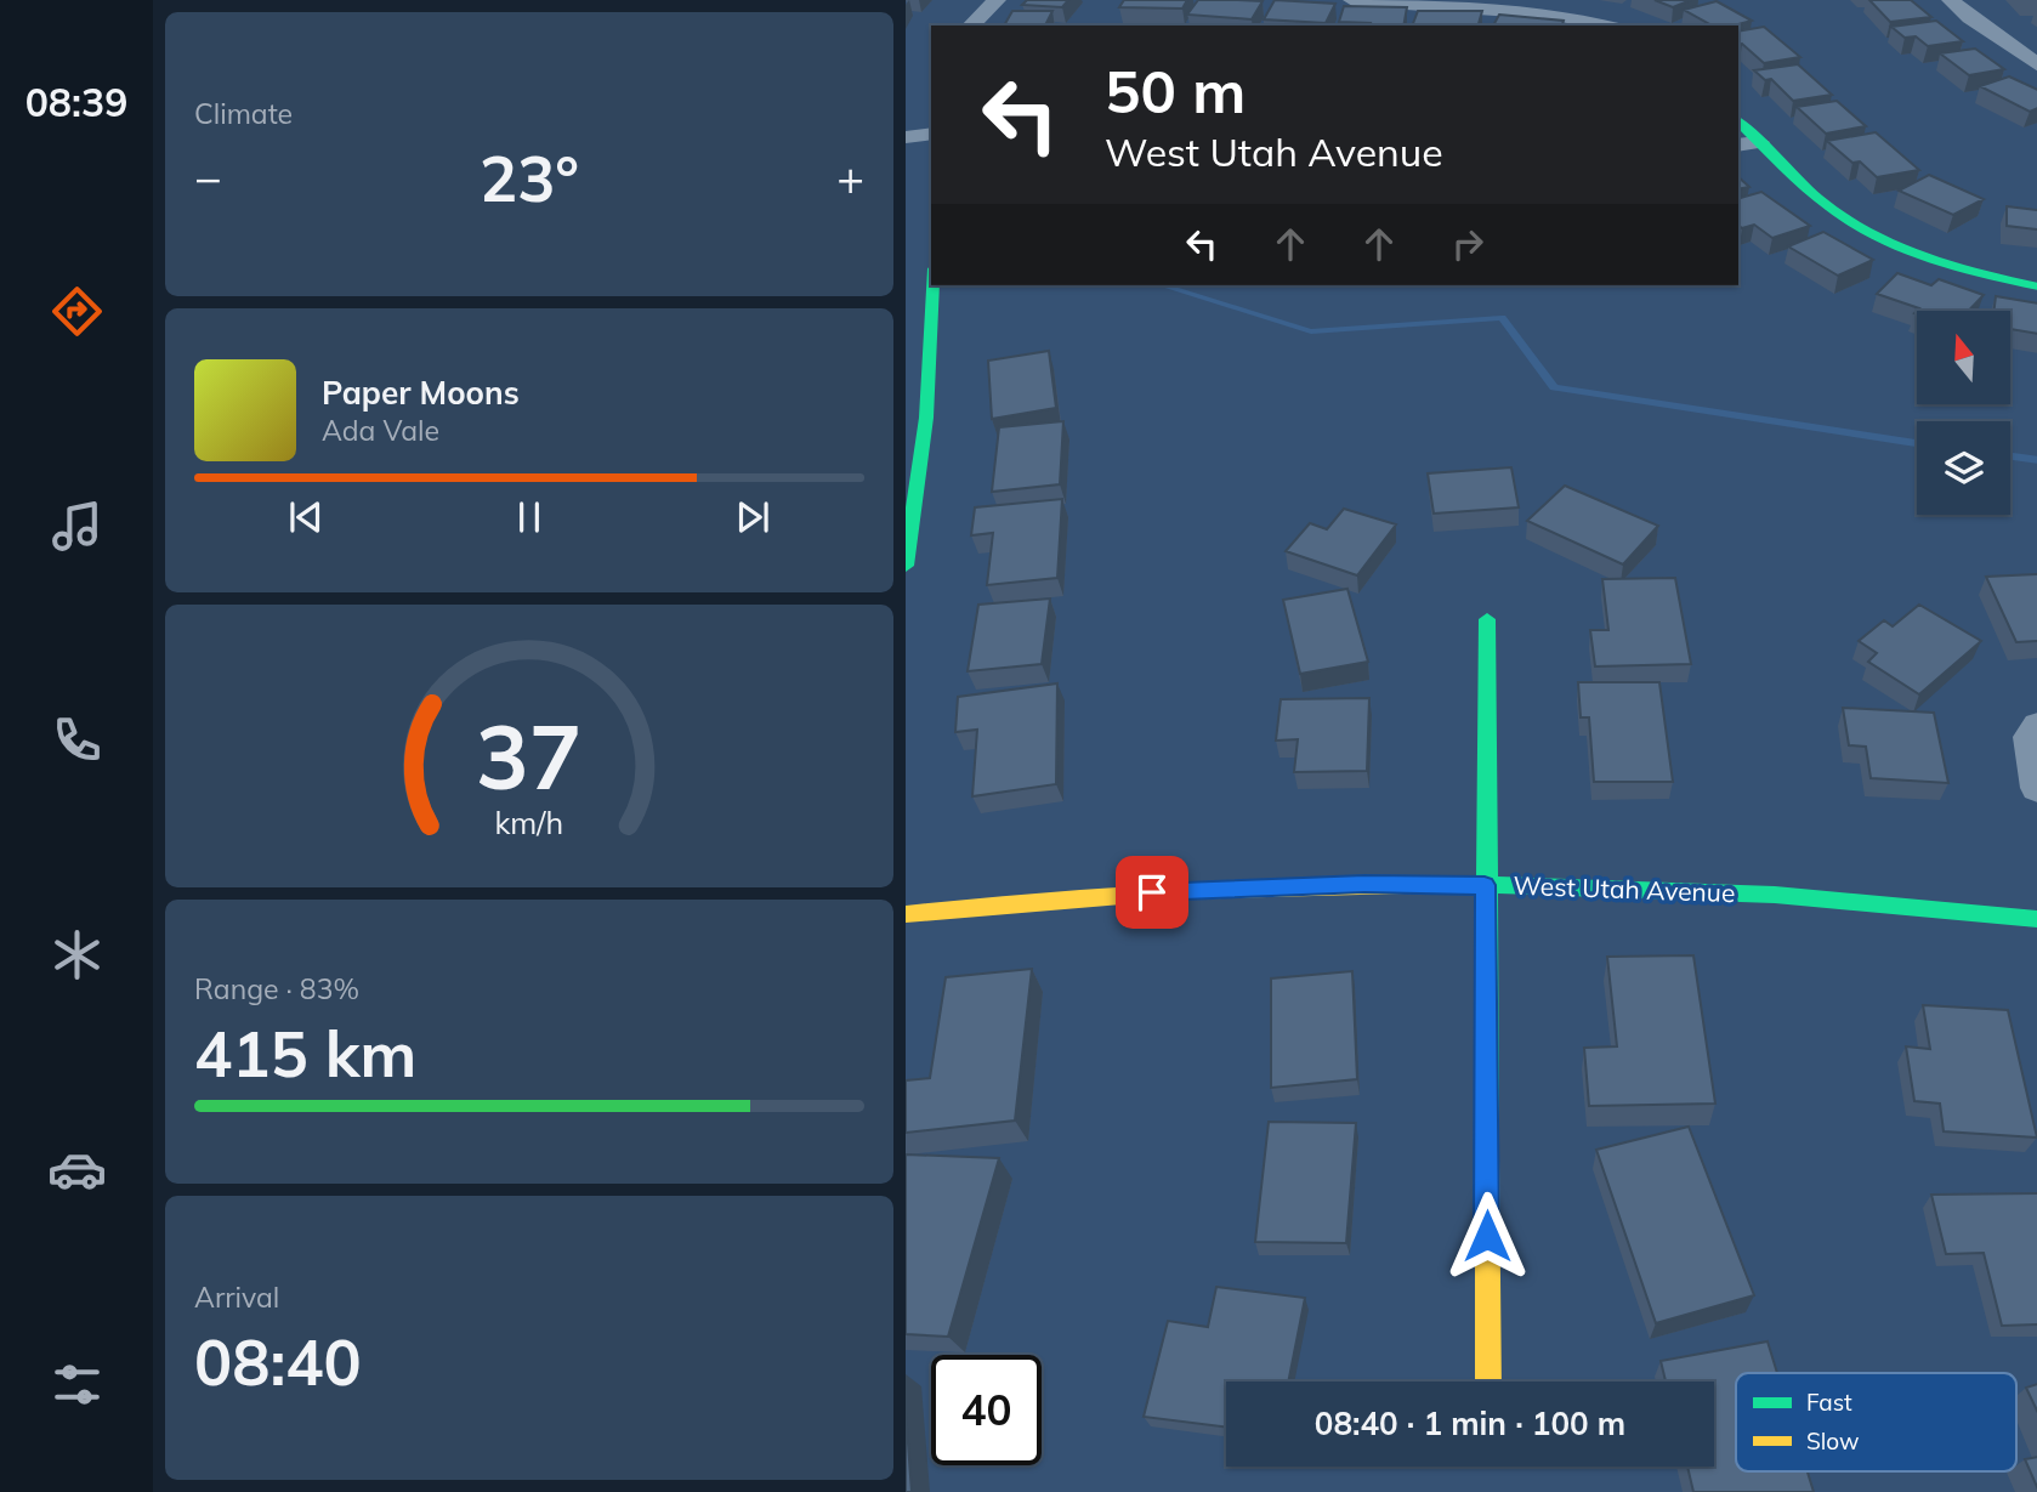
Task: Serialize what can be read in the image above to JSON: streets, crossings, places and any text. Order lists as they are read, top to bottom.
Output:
{
  "streets": {
    "street": ["West Utah Avenue"]
  },
  "legend": ["Fast", "Slow"],
  "north": "top",
  "page": {
    "tabs": "08:39",
    "tile": [
      "Climate",
      ["Range · 83%", "415 km"],
      ["Arrival", "08:40"]
    ],
    "turn": ["50 m", "West Utah Avenue"],
    "heat": ["−", "23°", "+"],
    "song": ["Paper Moons", "Ada Vale"],
    "limit": "40",
    "trip": "08:40 · 1 min · 100 m",
    "gauge": ["37", "km/h"]
  }
}
